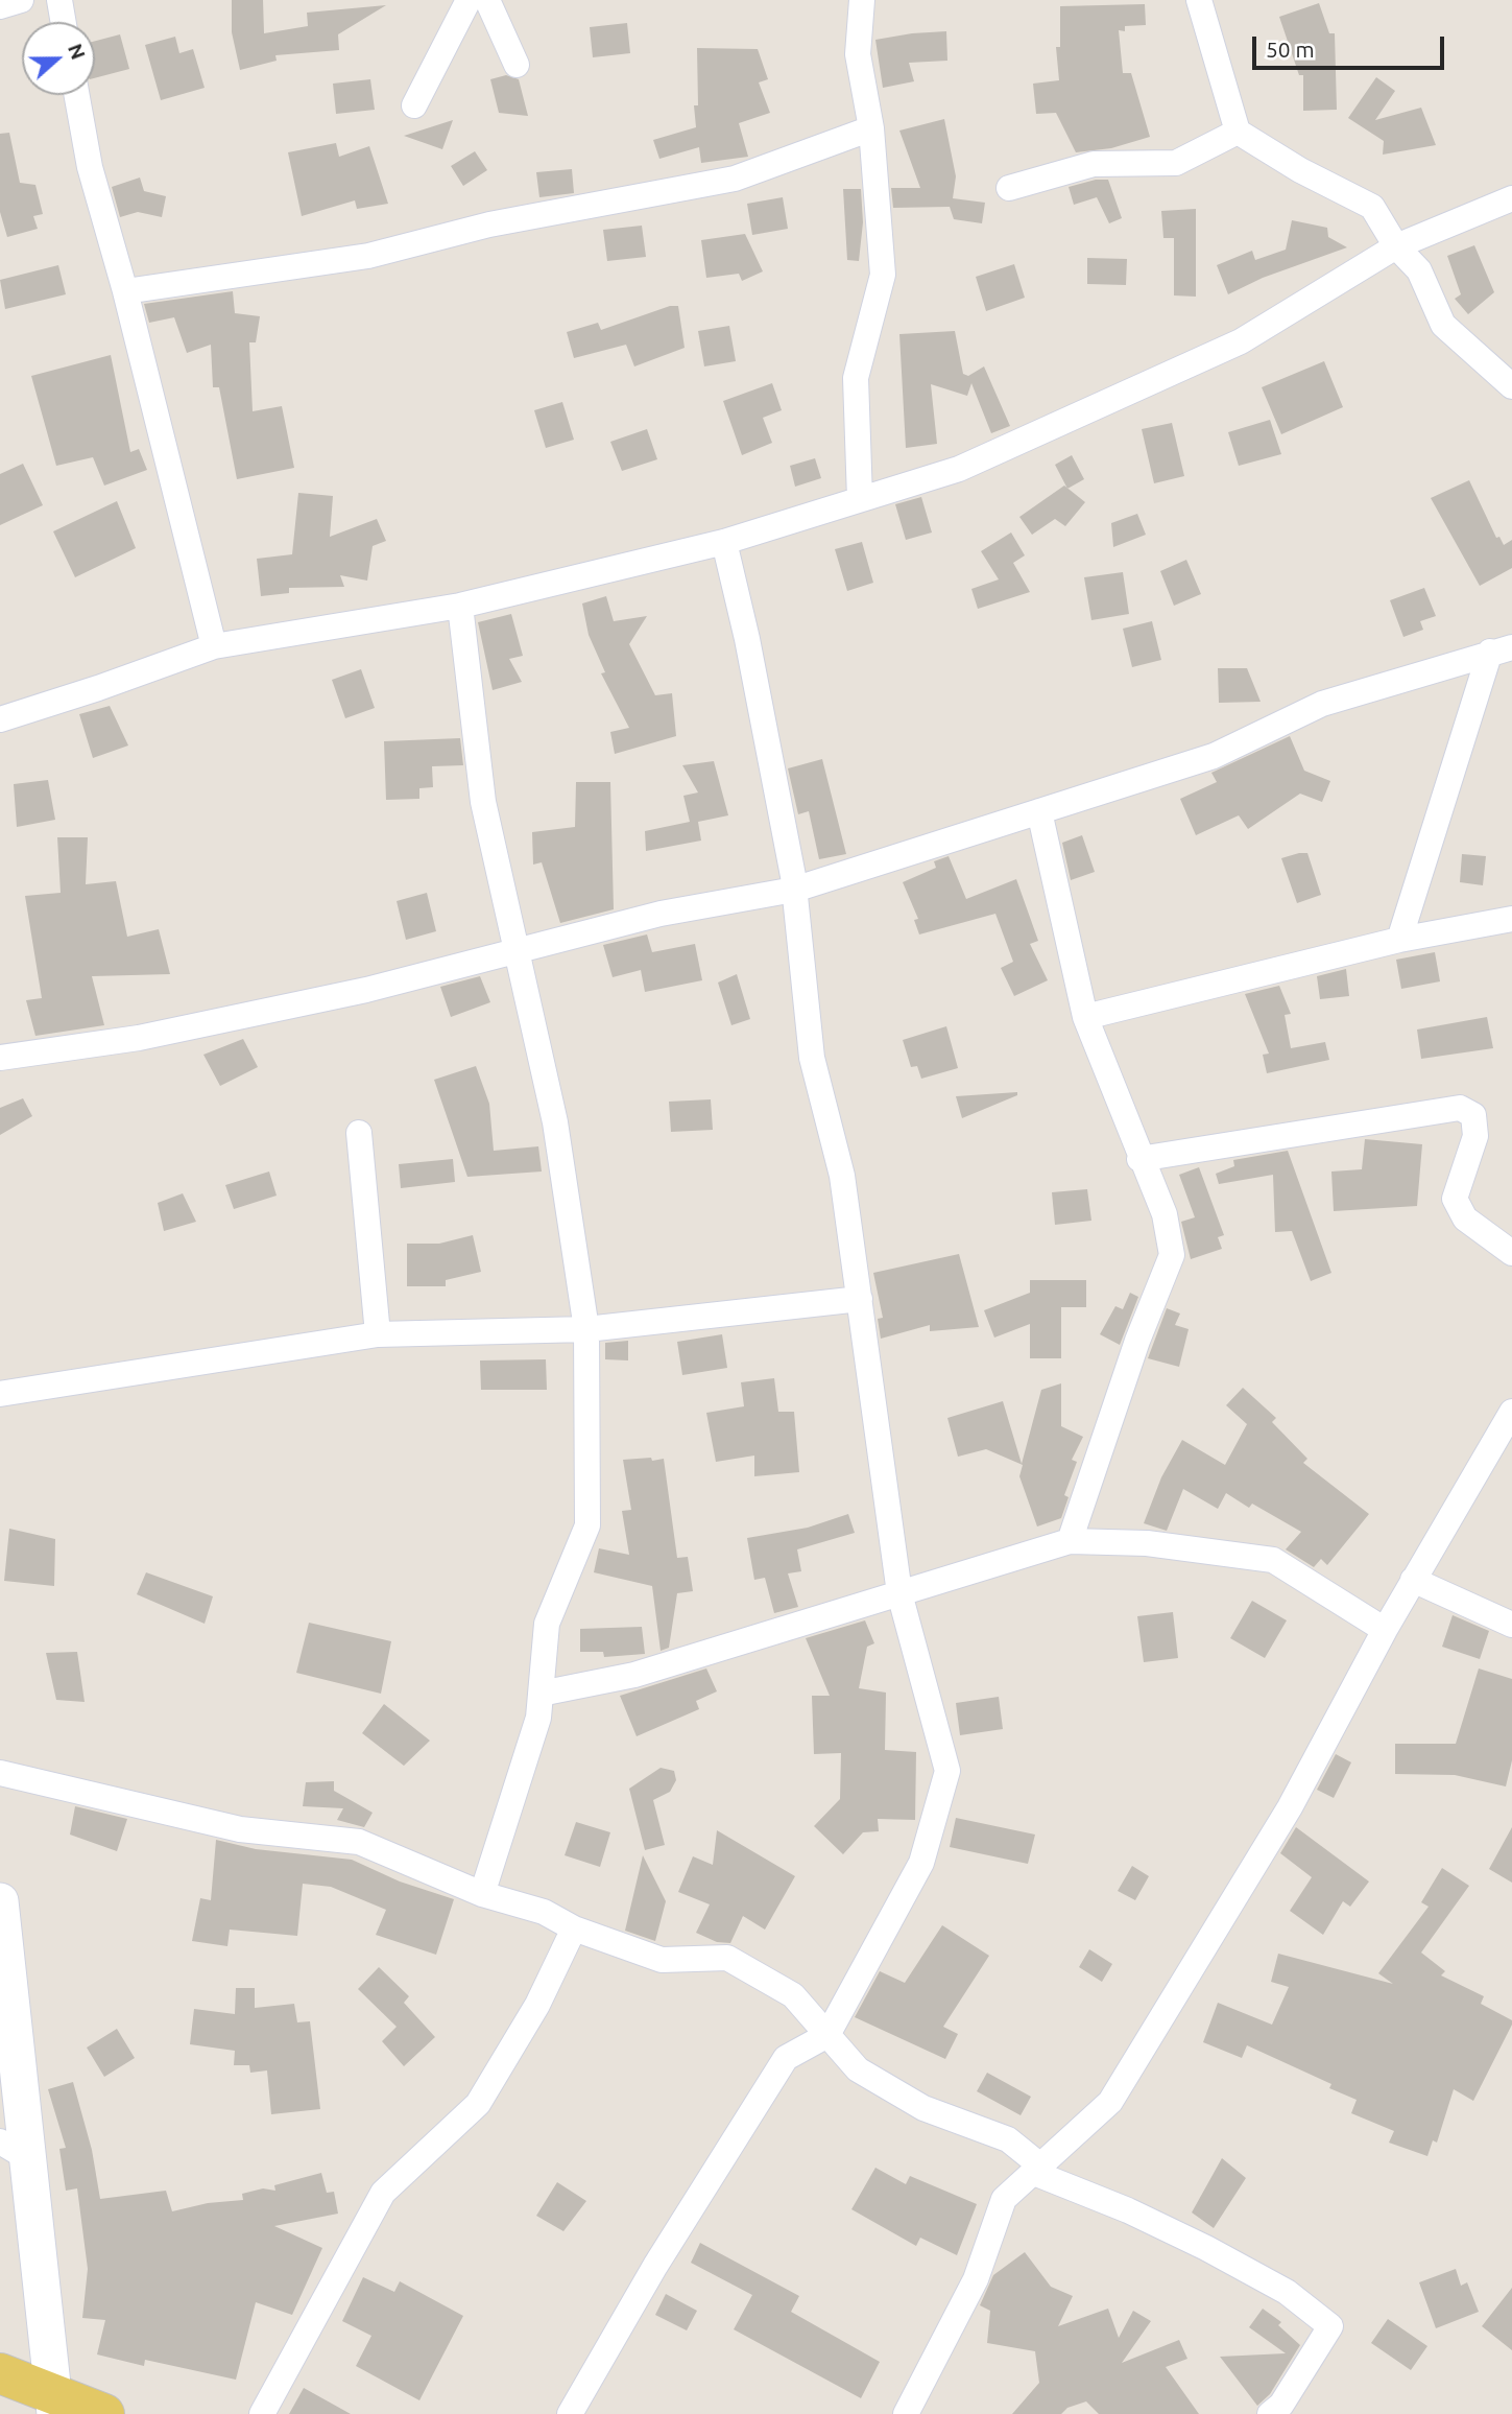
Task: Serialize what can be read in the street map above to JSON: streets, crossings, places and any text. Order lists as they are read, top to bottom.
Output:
{
  "scale_bar": "50 m",
  "north": "right"
}
